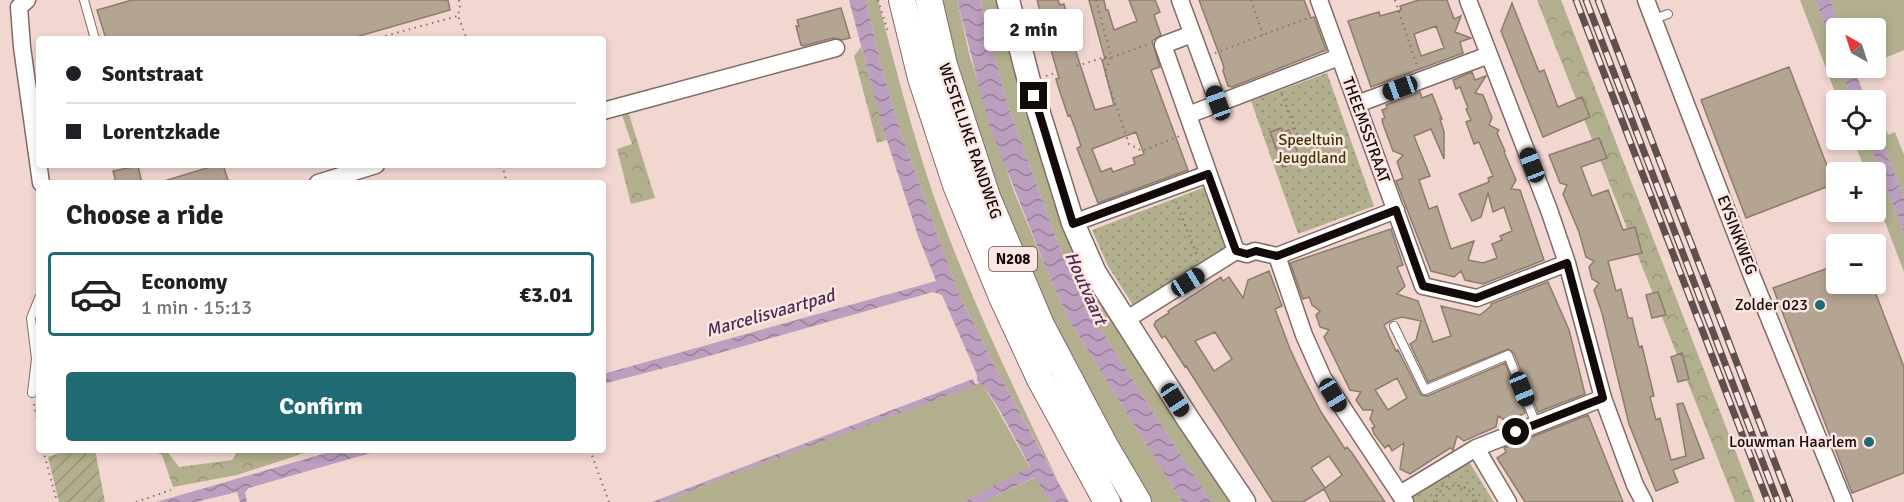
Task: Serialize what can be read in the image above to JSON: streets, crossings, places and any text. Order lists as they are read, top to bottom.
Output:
{
  "streets": {
    "main road": ["WESTELIJKE RANDWEG", "N208"],
    "street": ["THEEMSSTRAAT", "EYSINKWEG"]
  },
  "water": ["Houtvaart", "Marcelisvaartpad"],
  "parks": ["Speeltuin Jeugdland"],
  "places": ["Zolder 023", "Louwman Haarlem"],
  "north": "top left",
  "page": {
    "bubble": "2 min",
    "map_buttons": ["+", "−"],
    "banner": ["Sontstraat", "Lorentzkade"],
    "heading": "Choose a ride",
    "list": [
      {
        "name": "Economy",
        "note": "1 min · 15:13",
        "value": "€3.01"
      }
    ],
    "buttons": "Confirm"
  }
}
